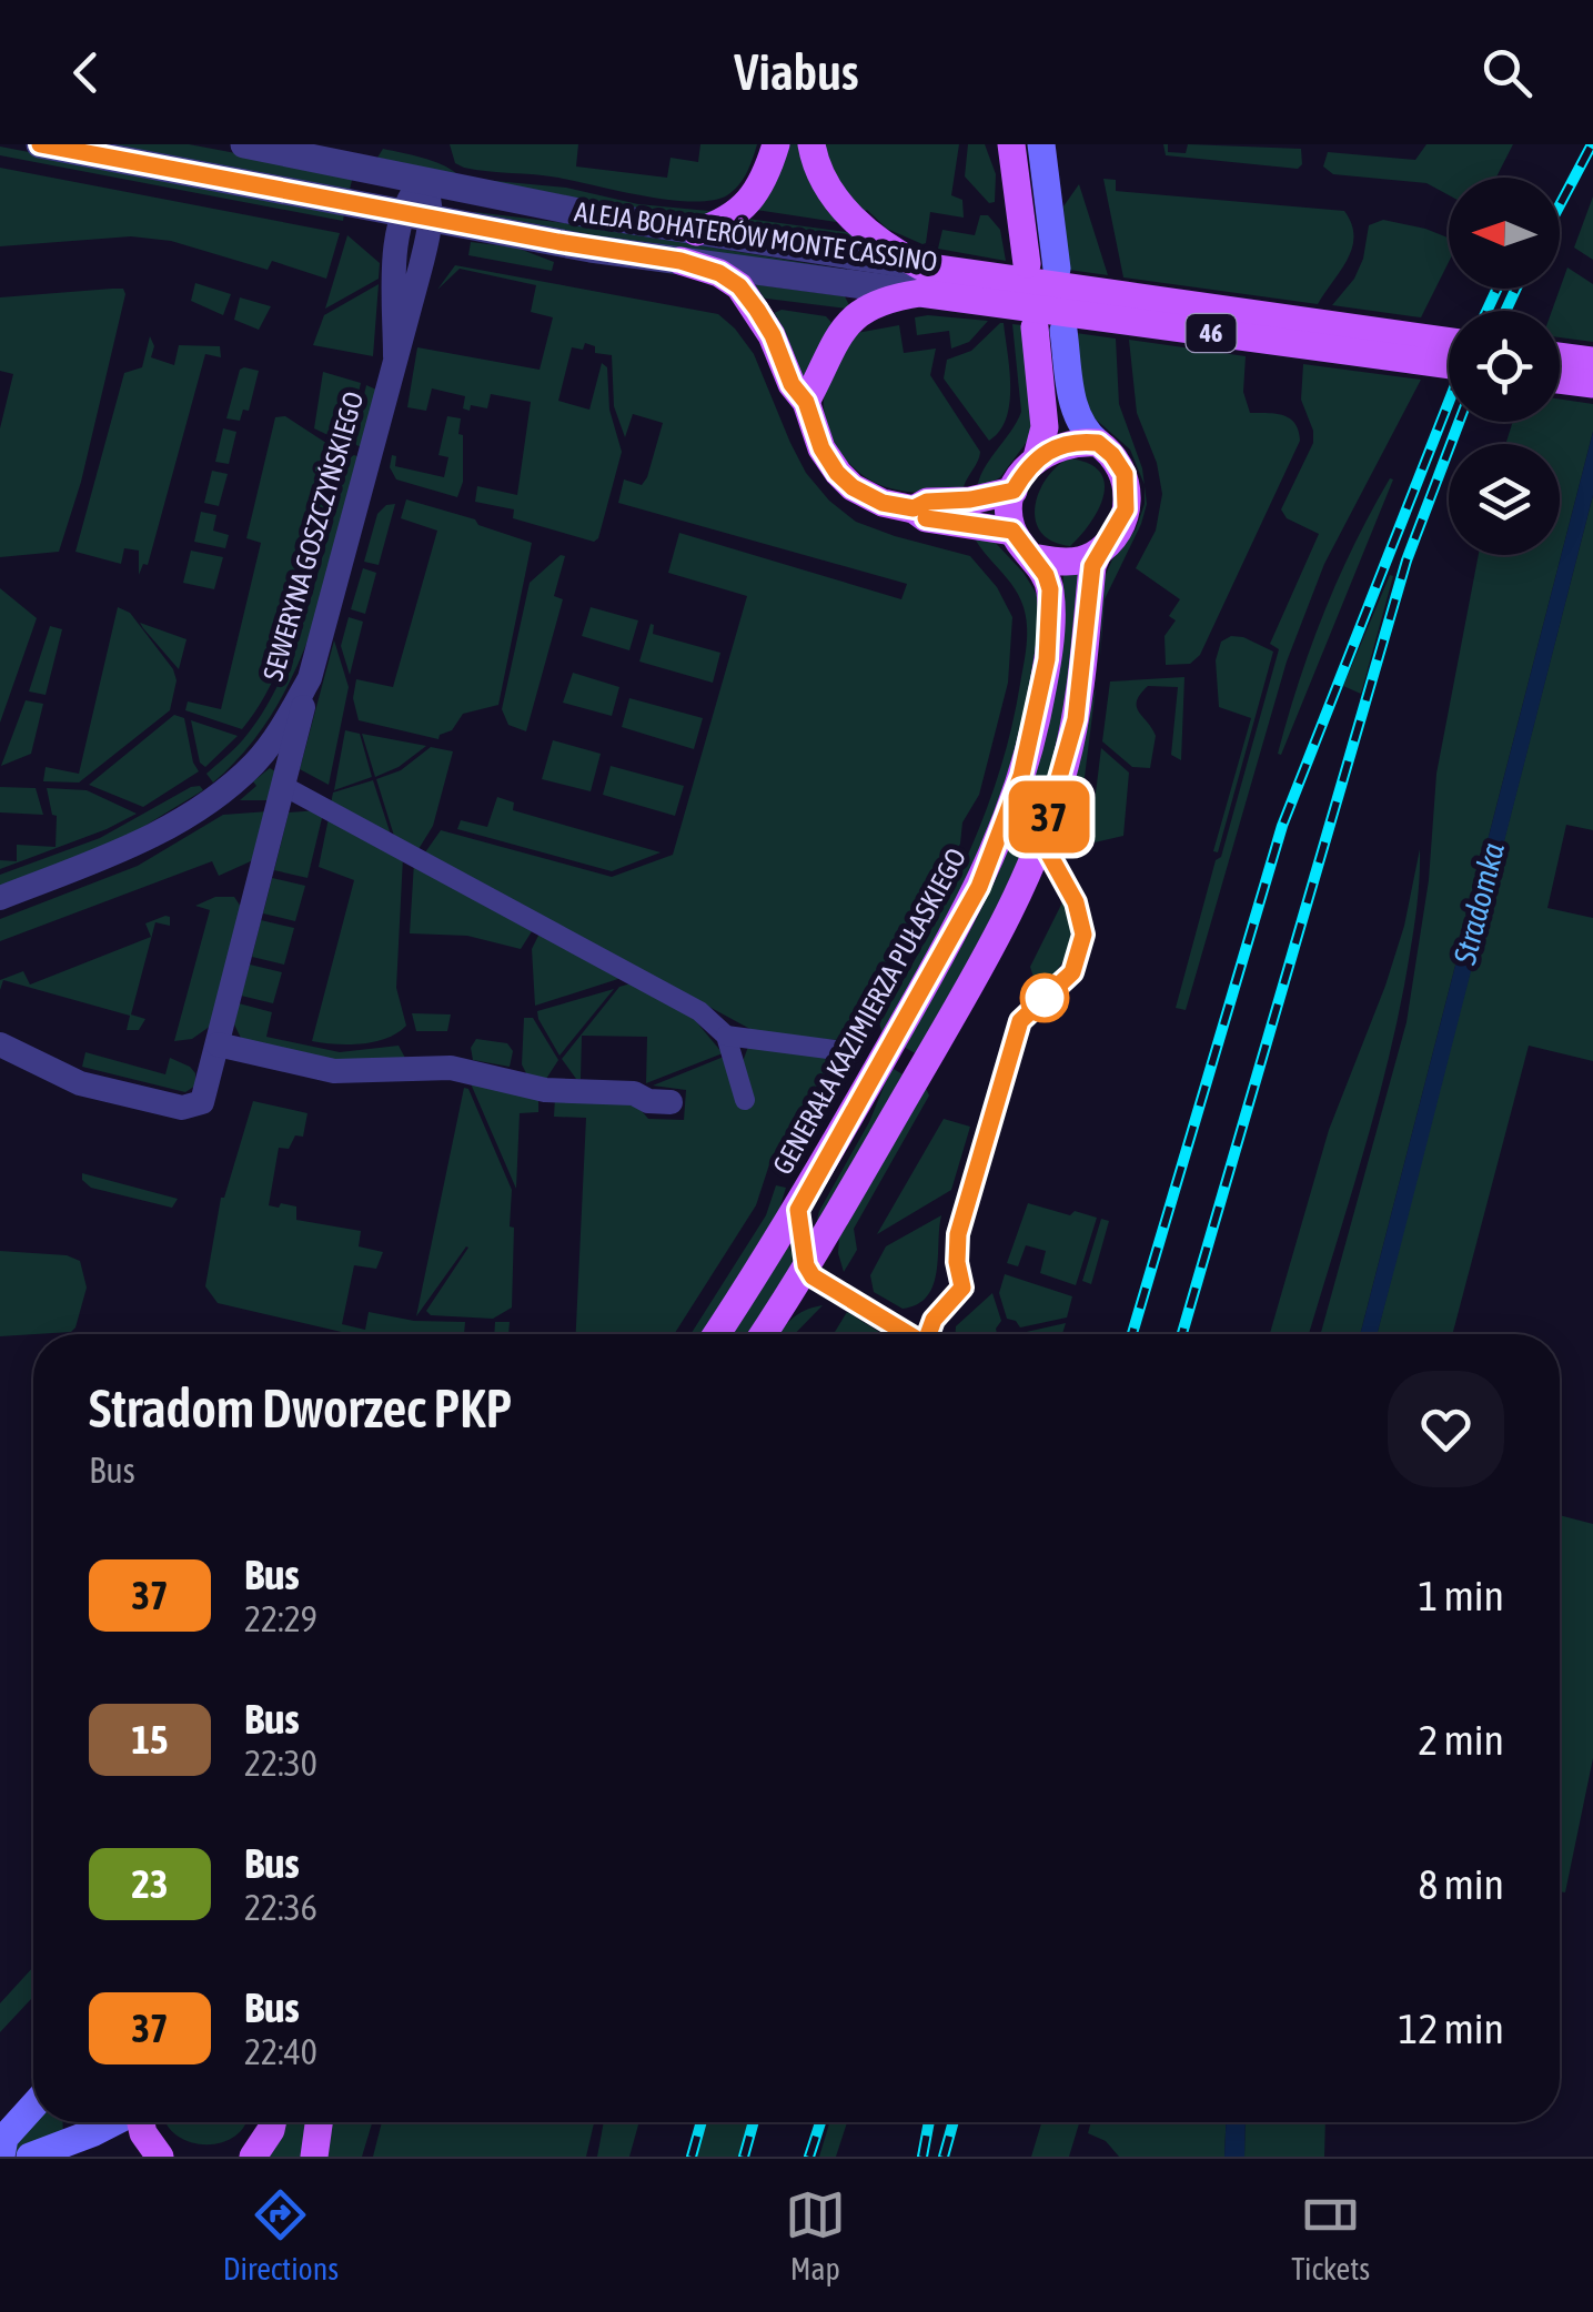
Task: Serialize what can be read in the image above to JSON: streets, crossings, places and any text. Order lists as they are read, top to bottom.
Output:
{
  "streets": {
    "main road": ["ALEJA BOHATERÓW MONTE CASSINO", "46", "GENERAŁA KAZIMIERZA PUŁASKIEGO"],
    "street": ["SEWERYNA GOSZCZYŃSKIEGO"]
  },
  "water": ["Stradomka"],
  "lines": ["bus line 37"],
  "north": "left",
  "page": {
    "header": "Viabus",
    "on_map": "37",
    "heading": ["Stradom Dworzec PKP", "Bus"],
    "list": [
      {
        "mark": "37",
        "name": "Bus",
        "note": "22:29",
        "value": "1 min"
      },
      {
        "mark": "15",
        "name": "Bus",
        "note": "22:30",
        "value": "2 min"
      },
      {
        "mark": "23",
        "name": "Bus",
        "note": "22:36",
        "value": "8 min"
      },
      {
        "mark": "37",
        "name": "Bus",
        "note": "22:40",
        "value": "12 min"
      }
    ],
    "tabs": ["Directions", "Map", "Tickets"]
  }
}
